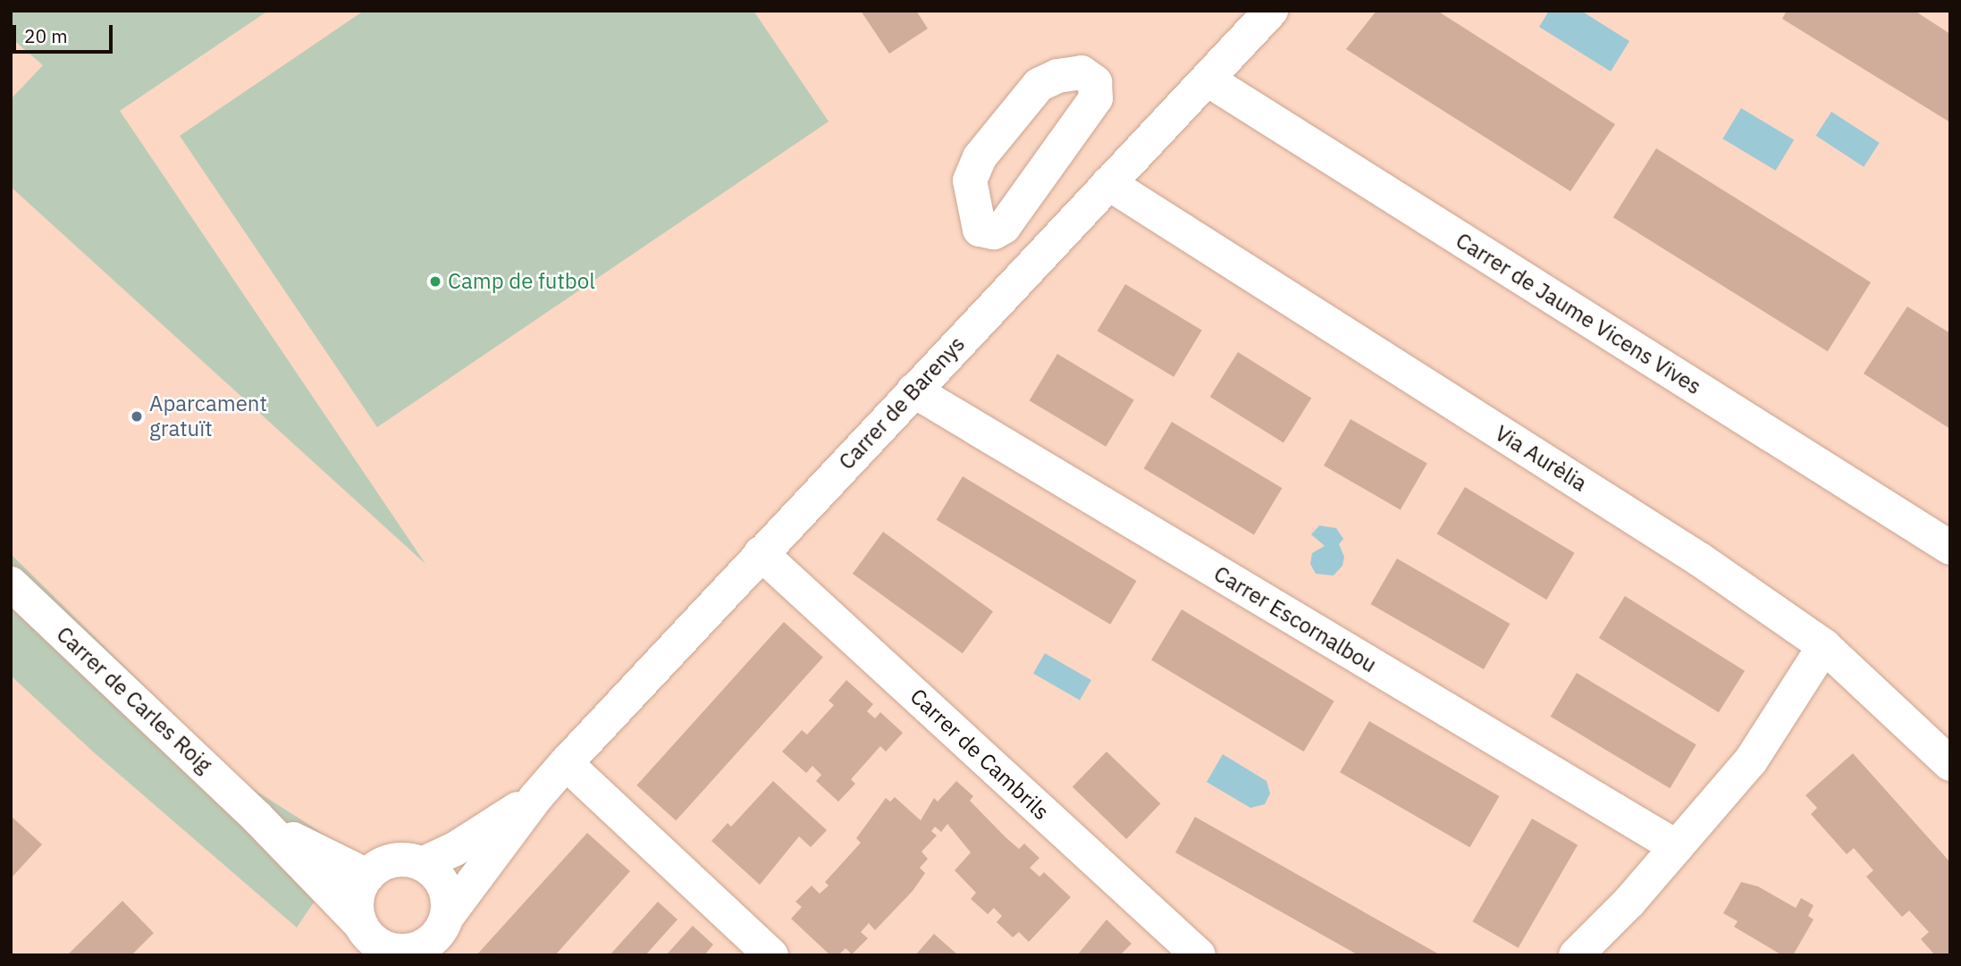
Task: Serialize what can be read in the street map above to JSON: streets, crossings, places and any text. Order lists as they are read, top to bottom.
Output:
{
  "streets": {
    "street": [
      "Carrer de Jaume Vicens Vives",
      "Carrer de Barenys",
      "Via Aurèlia",
      "Carrer Escornalbou",
      "Carrer de Carles Roig",
      "Carrer de Cambrils"
    ]
  },
  "crossings": [
    ["Carrer de Jaume Vicens Vives", "Carrer de Barenys"],
    ["Carrer de Barenys", "Via Aurèlia"],
    ["Carrer de Barenys", "Carrer Escornalbou"],
    ["Carrer de Barenys", "Carrer de Cambrils"]
  ],
  "places": ["Camp de futbol", "Aparcament gratuït"],
  "scale_bar": "20 m"
}
